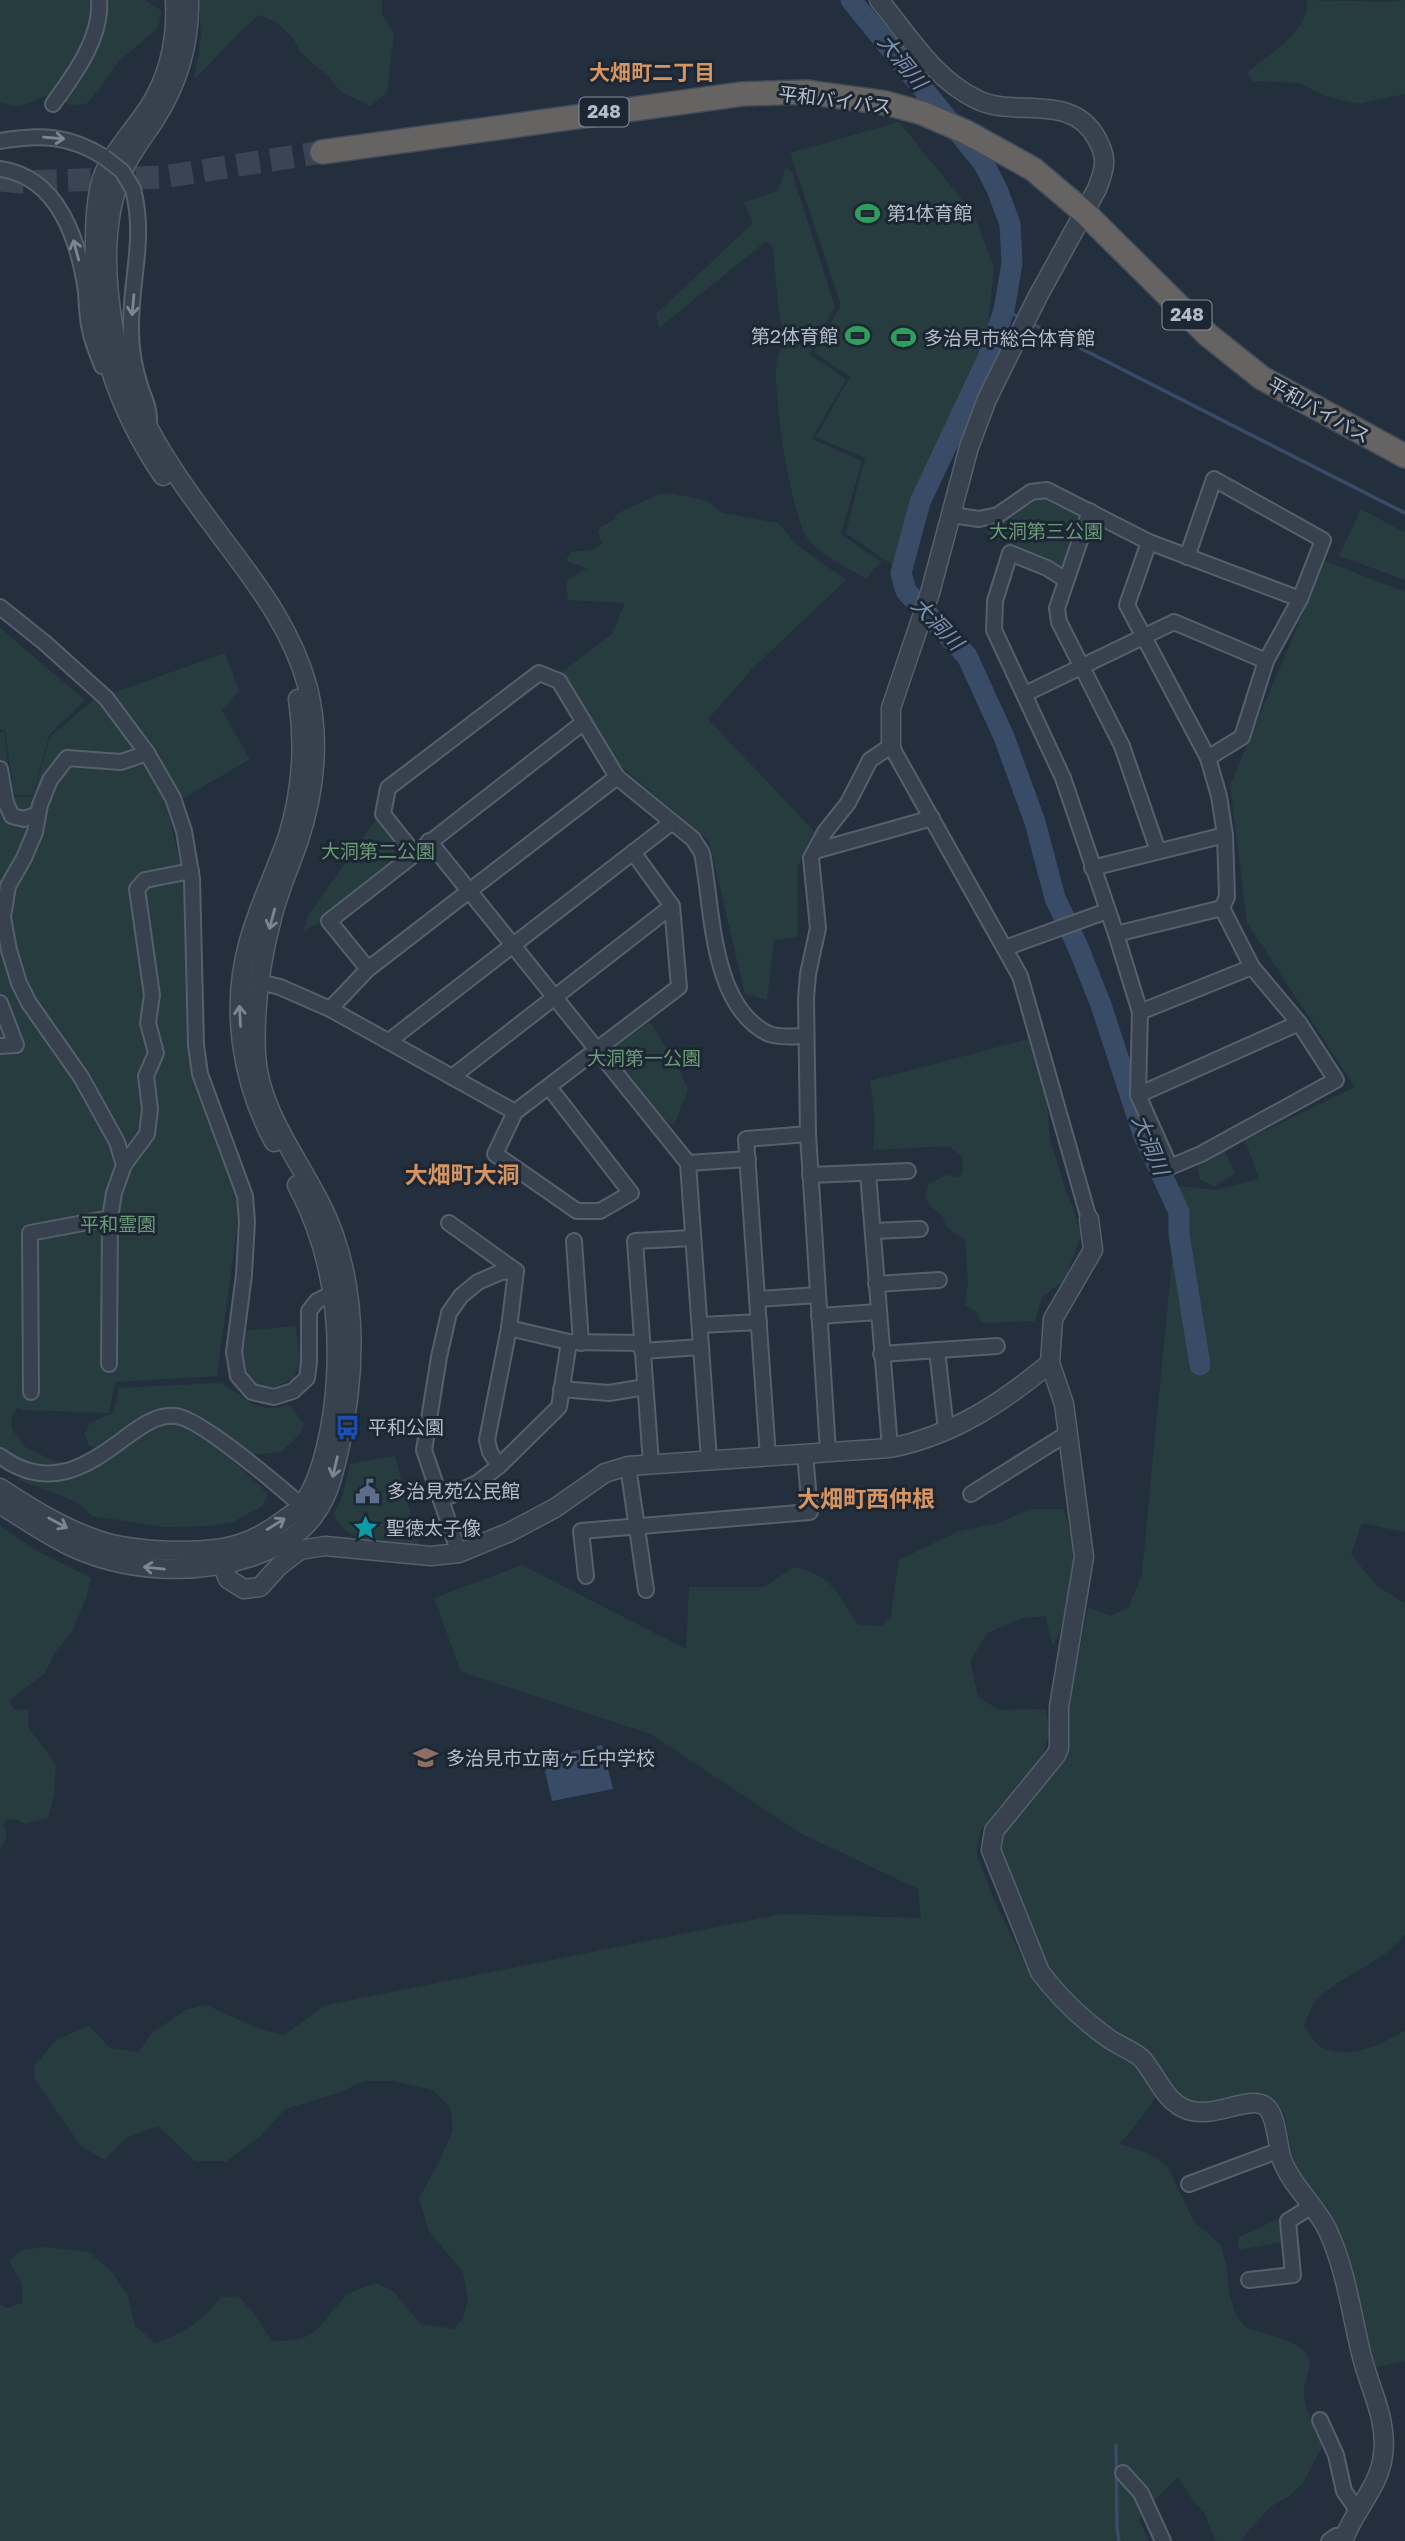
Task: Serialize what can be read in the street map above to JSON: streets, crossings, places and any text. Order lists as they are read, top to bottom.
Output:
{
  "streets": {
    "highway": ["平和バイパス", "248"]
  },
  "districts": ["大畑町二丁目", "大畑町大洞", "大畑町西仲根"],
  "water": ["大洞川"],
  "parks": [
    "大洞第三公園",
    "大洞第二公園",
    "大洞第一公園",
    "平和霊園"
  ],
  "places": {
    "sports": ["第1体育館", "第2体育館", "多治見市総合体育館"],
    "bus stop": ["平和公園"],
    "public building": ["多治見苑公民館"],
    "place": ["聖徳太子像"],
    "school or university": ["多治見市立南ヶ丘中学校"]
  }
}
